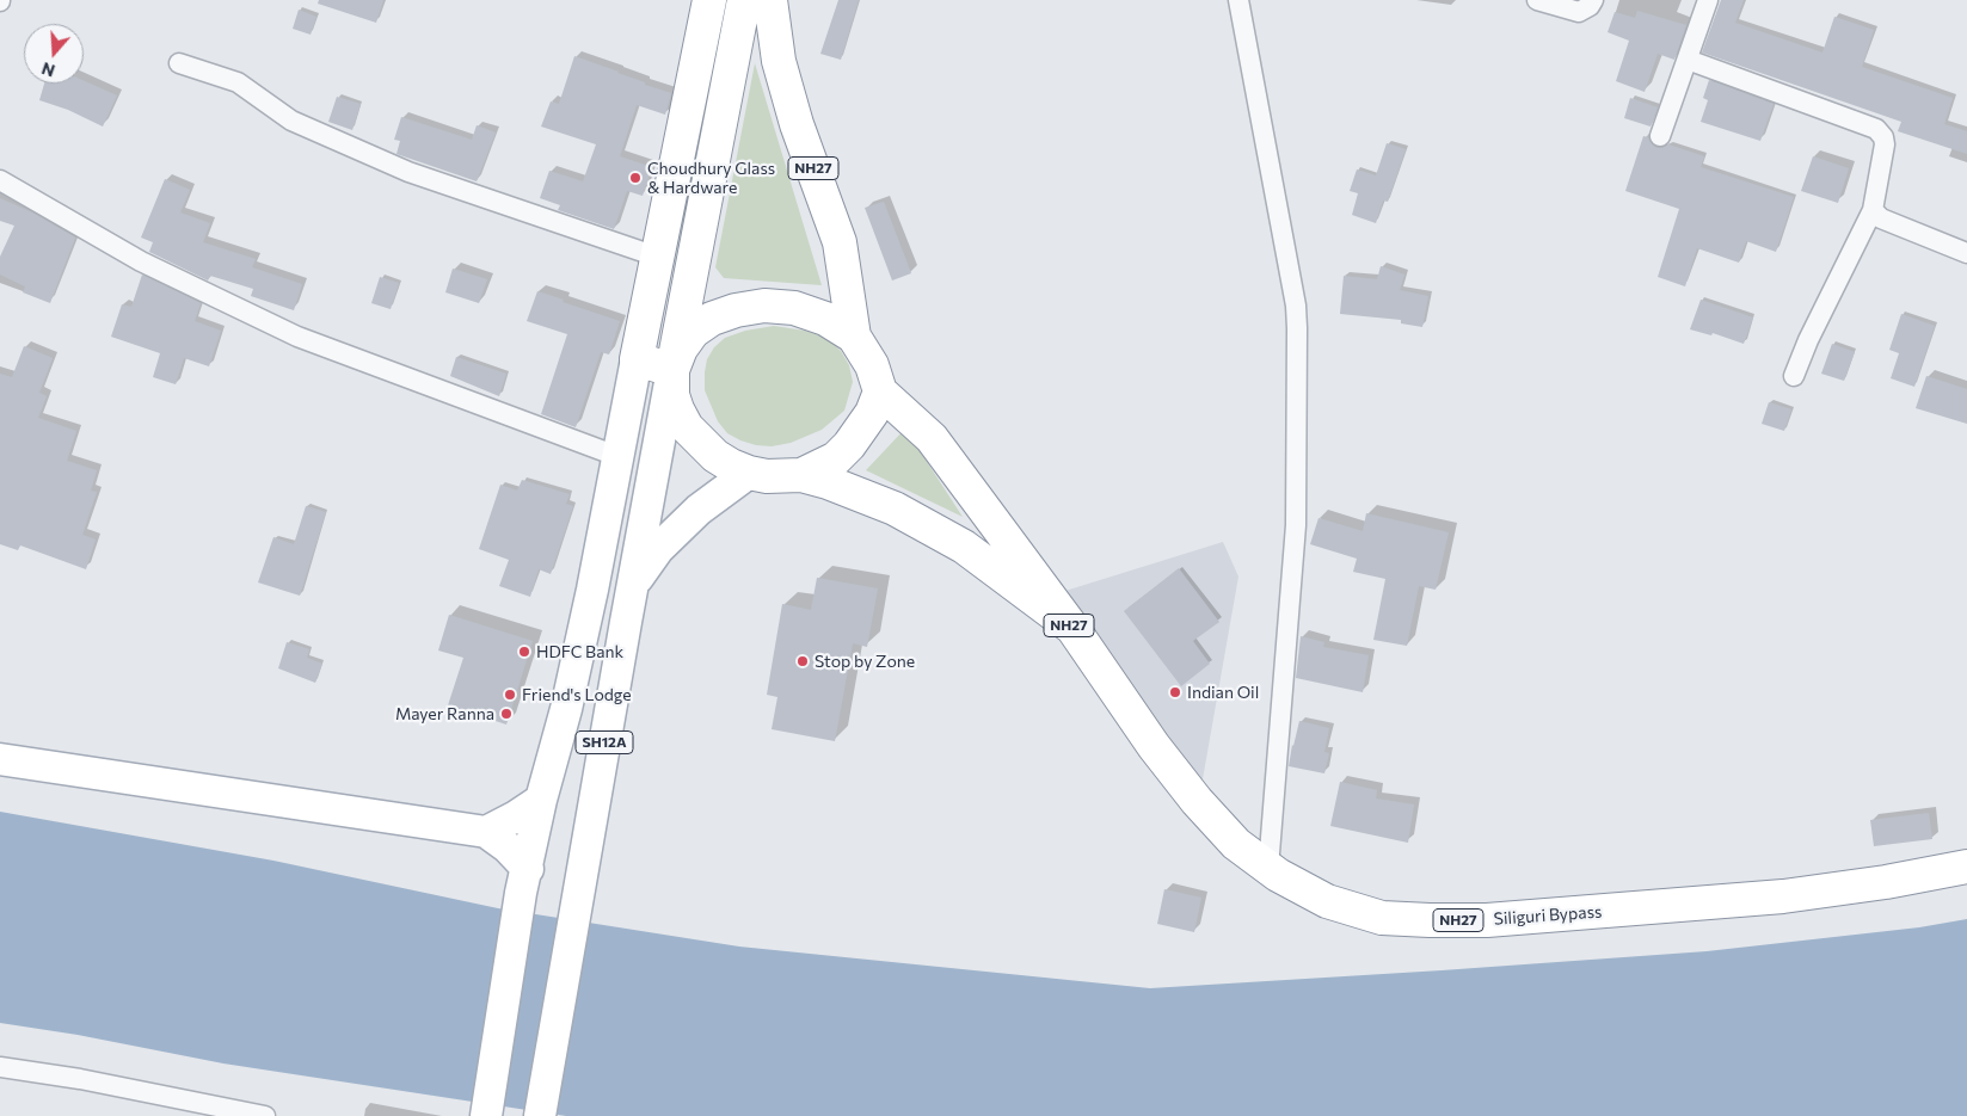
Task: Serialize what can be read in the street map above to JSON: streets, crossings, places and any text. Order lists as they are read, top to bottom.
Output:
{
  "streets": {
    "highway": ["NH27", "Siliguri Bypass"],
    "main road": ["SH12A"]
  },
  "crossings": [
    ["NH27", "SH12A"],
    ["NH27", "Siliguri Bypass"]
  ],
  "places": [
    "Choudhury Glass & Hardware",
    "HDFC Bank",
    "Stop by Zone",
    "Indian Oil",
    "Friend's Lodge",
    "Mayer Ranna"
  ],
  "north": "bottom"
}
